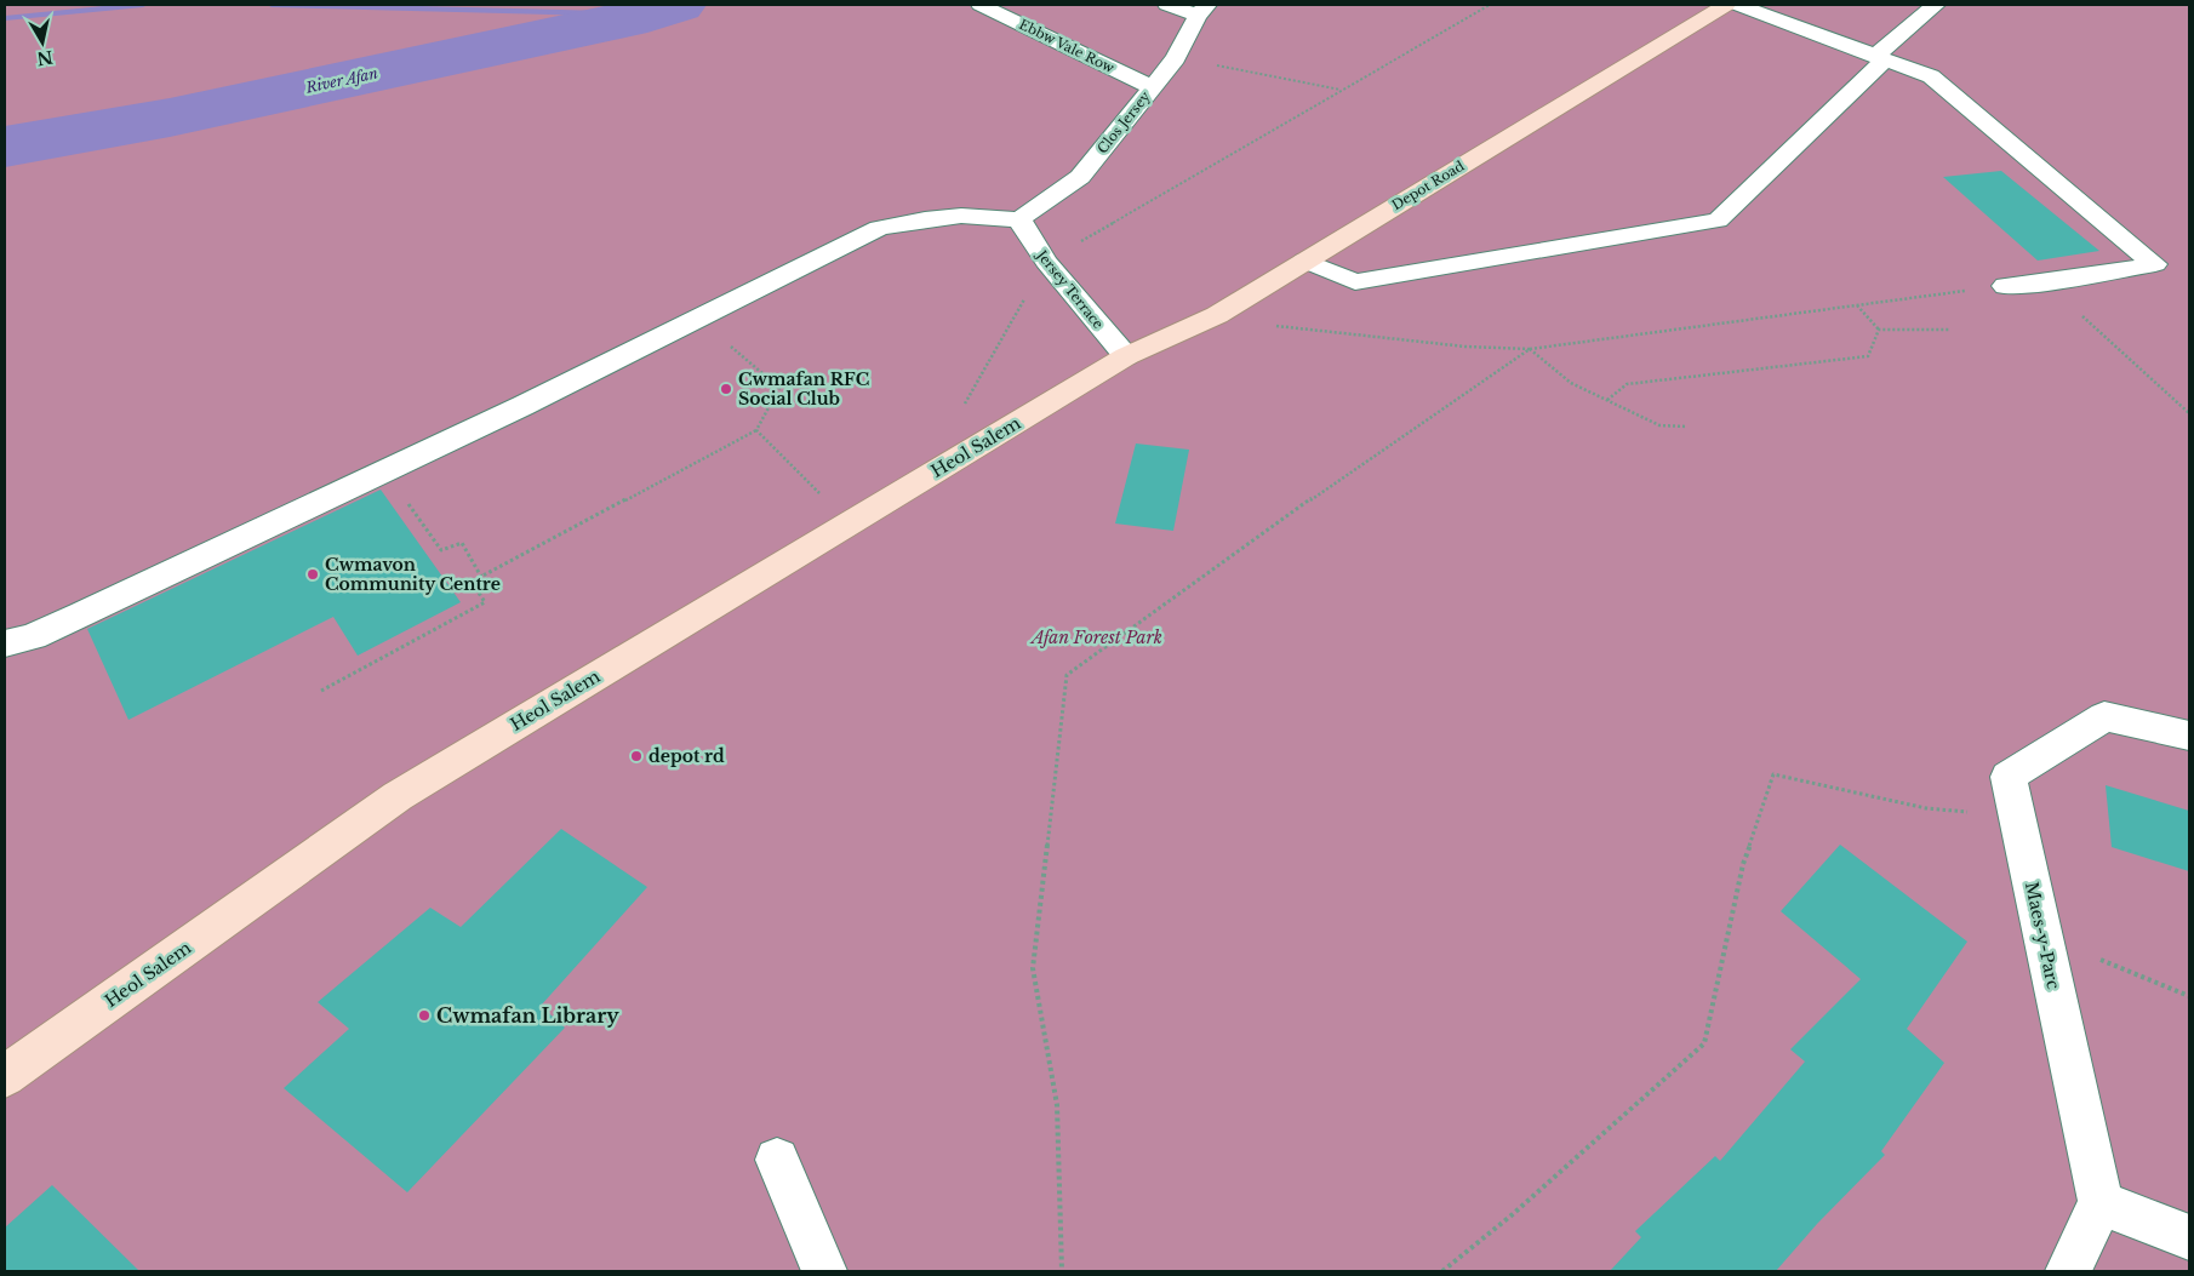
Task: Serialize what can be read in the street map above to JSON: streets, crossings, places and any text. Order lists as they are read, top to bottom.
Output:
{
  "streets": {
    "main road": ["Depot Road", "Heol Salem"],
    "street": [
      "Ebbw Vale Row",
      "Clos Jersey",
      "Jersey Terrace",
      "Maes-y-Parc"
    ]
  },
  "crossings": [
    ["Ebbw Vale Row", "Clos Jersey"],
    ["Clos Jersey", "Jersey Terrace"],
    ["Depot Road", "Jersey Terrace"],
    ["Depot Road", "Heol Salem"],
    ["Jersey Terrace", "Heol Salem"]
  ],
  "water": ["River Afan"],
  "parks": ["Afan Forest Park"],
  "places": [
    "Cwmafan RFC Social Club",
    "Cwmavon Community Centre",
    "depot rd",
    "Cwmafan Library"
  ],
  "north": "bottom"
}
